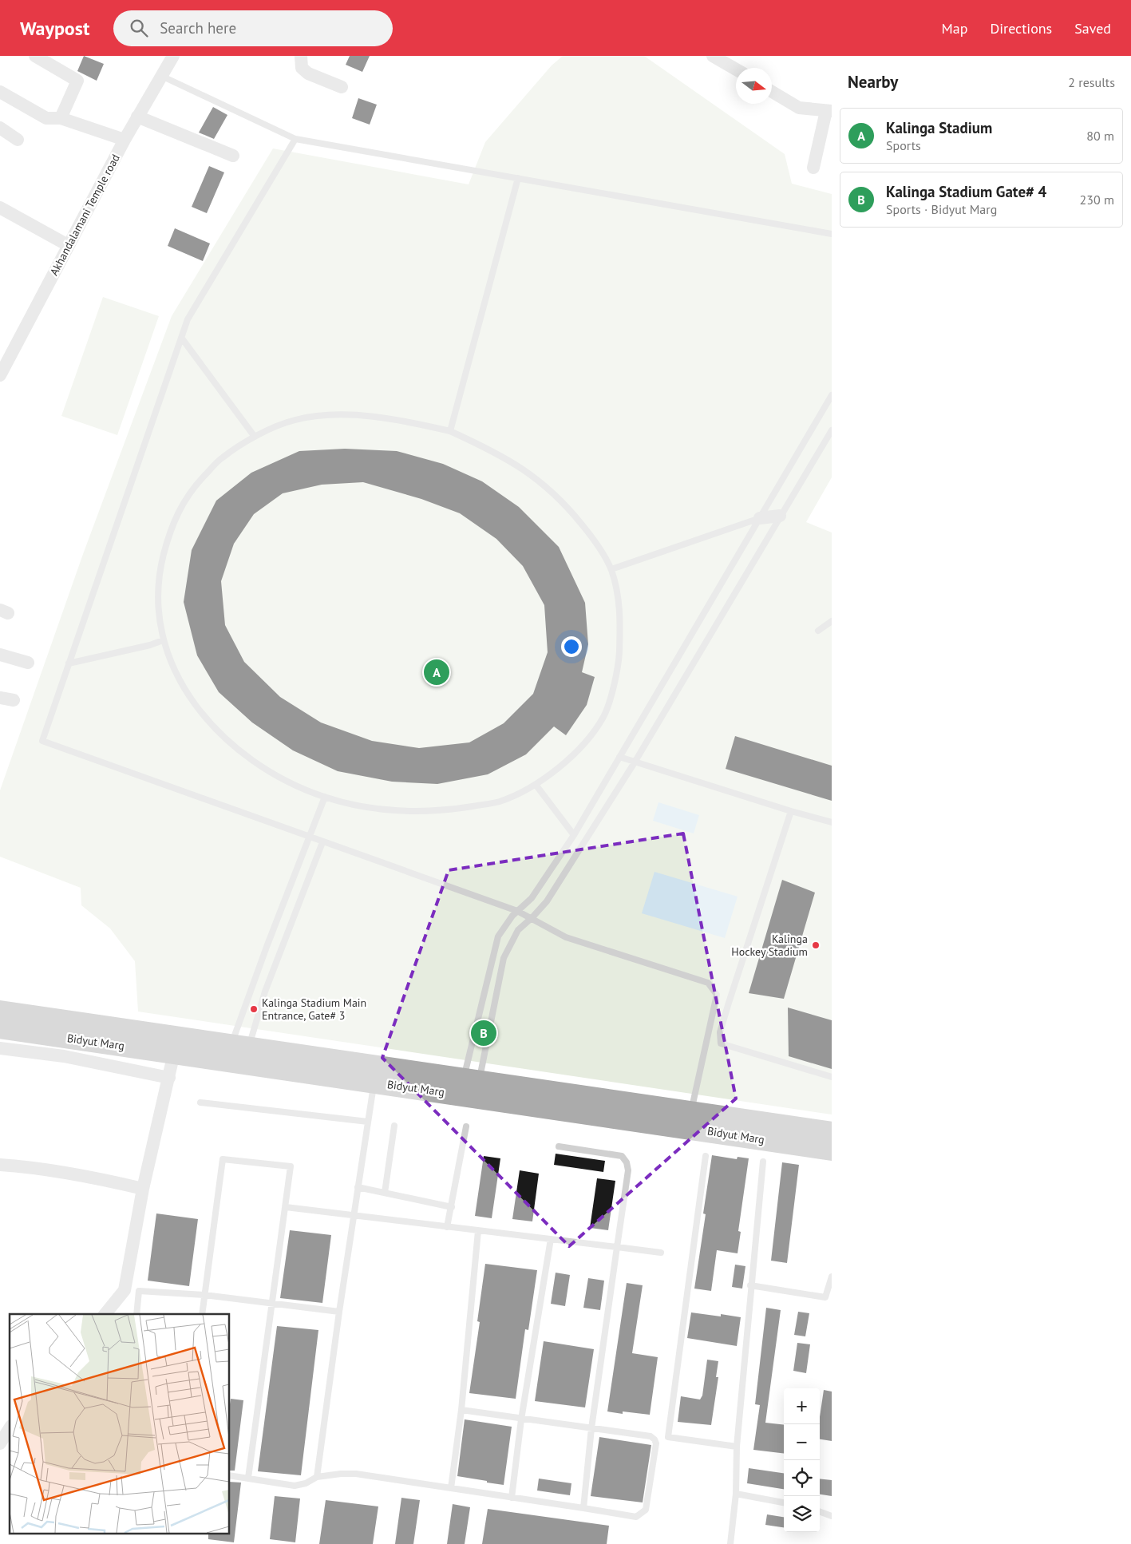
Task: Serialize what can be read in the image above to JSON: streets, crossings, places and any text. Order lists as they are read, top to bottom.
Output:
{
  "streets": {
    "main road": ["Bidyut Marg"],
    "street": ["Akhandalamani Temple road"]
  },
  "places": ["Kalinga Hockey Stadium", "Kalinga Stadium Main Entrance, Gate# 3"],
  "north": "right",
  "page": {
    "header": "Waypost",
    "search": "Search here",
    "nav": ["Map", "Directions", "Saved"],
    "heading": ["Nearby", "2 results"],
    "list": [
      {
        "mark": "A",
        "name": "Kalinga Stadium",
        "note": "Sports",
        "value": "80 m"
      },
      {
        "mark": "B",
        "name": "Kalinga Stadium Gate# 4",
        "note": "Sports · Bidyut Marg",
        "value": "230 m"
      }
    ],
    "pins": ["A", "B"],
    "map_buttons": ["+", "−"]
  }
}
